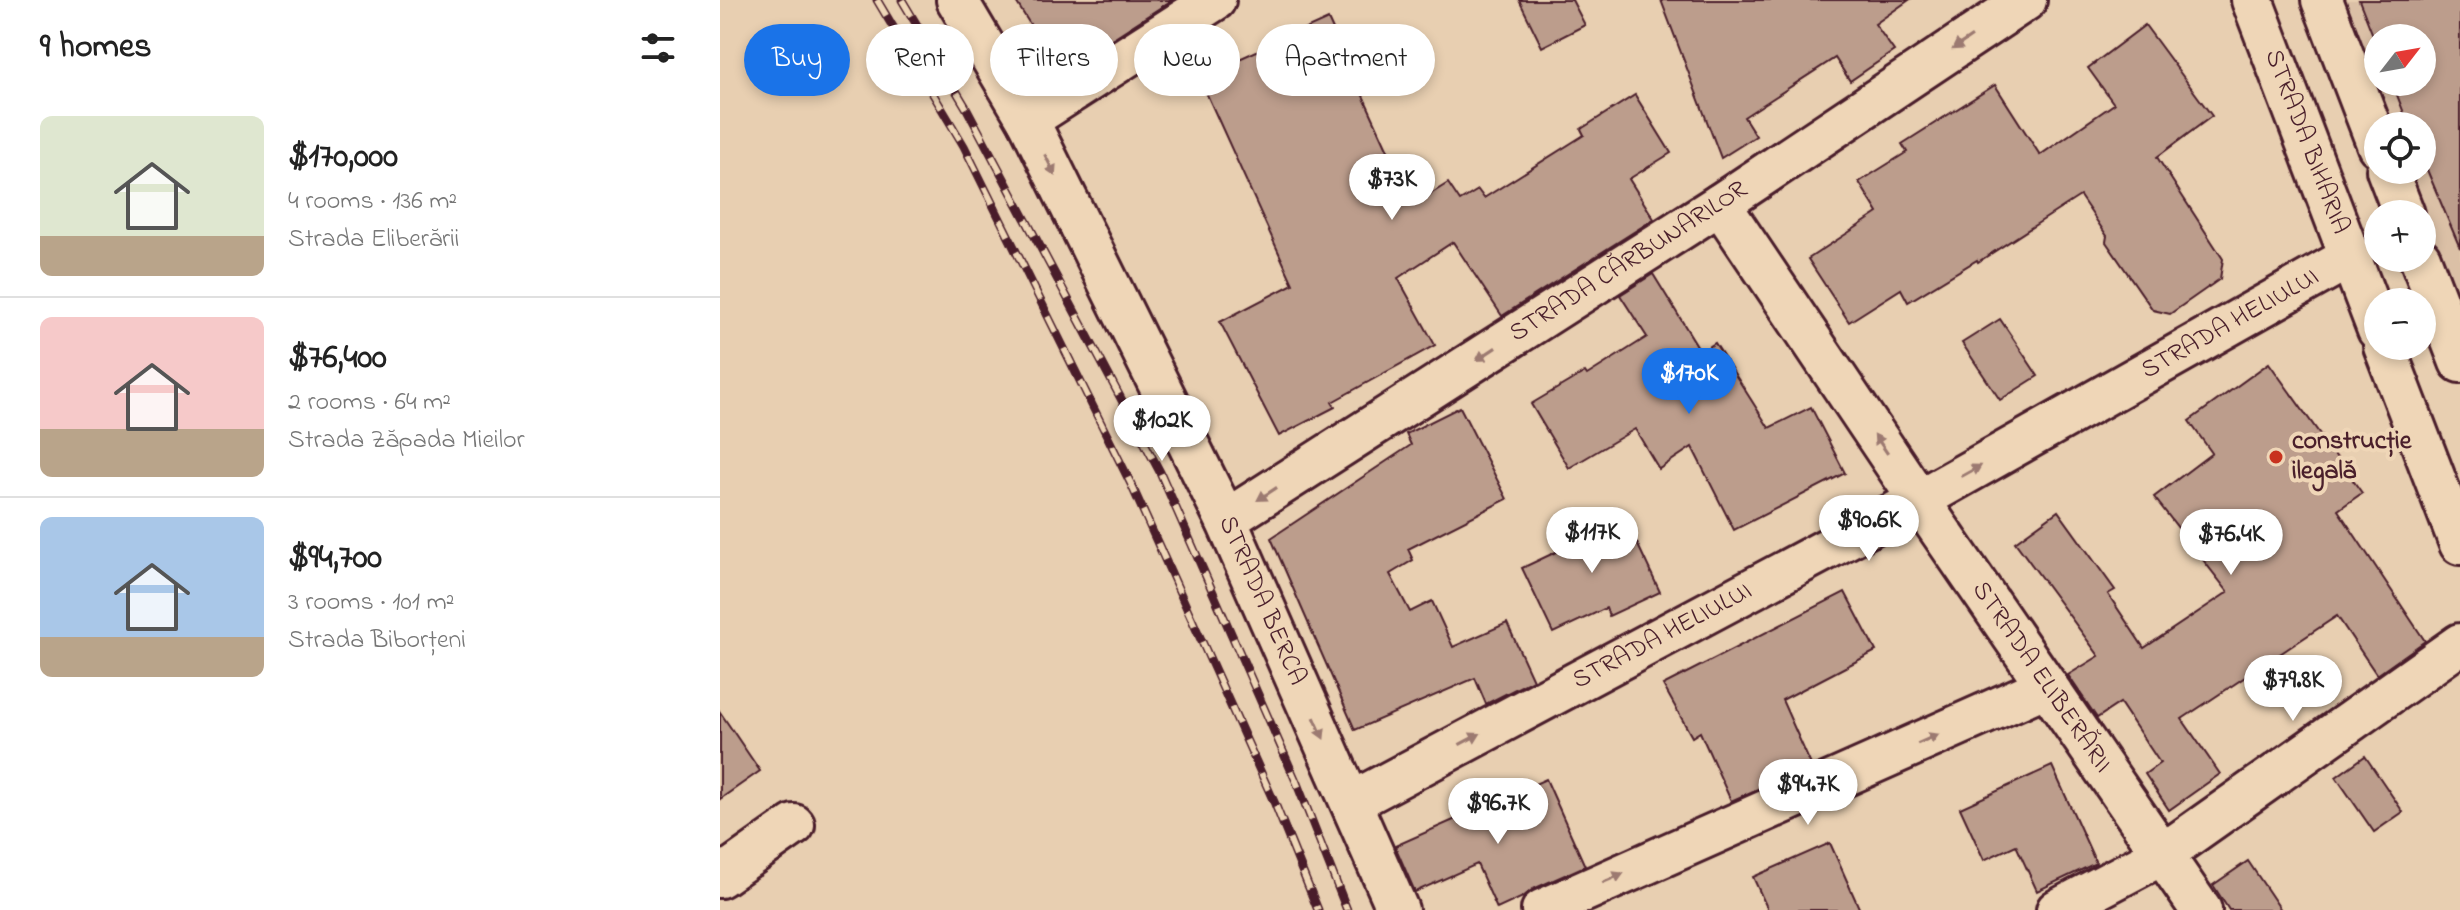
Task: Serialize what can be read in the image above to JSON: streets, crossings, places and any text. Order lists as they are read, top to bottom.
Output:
{
  "streets": {
    "street": [
      "STRADA BIHARIA",
      "STRADA CĂRBUNARILOR",
      "STRADA HELIULUI",
      "STRADA BERCA",
      "STRADA ELIBERĂRII"
    ]
  },
  "crossings": [
    ["STRADA BIHARIA", "STRADA HELIULUI"],
    ["STRADA CĂRBUNARILOR", "STRADA BERCA"],
    ["STRADA CĂRBUNARILOR", "STRADA ELIBERĂRII"],
    ["STRADA HELIULUI", "STRADA BERCA"],
    ["STRADA HELIULUI", "STRADA ELIBERĂRII"]
  ],
  "one_way": ["STRADA CĂRBUNARILOR", "STRADA BERCA", "STRADA ELIBERĂRII"],
  "places": ["construcție ilegală"],
  "north": "top right",
  "page": {
    "heading": "9 homes",
    "map_buttons": ["+", "−"],
    "chip": [
      "Buy",
      "Rent",
      "Filters",
      "New",
      "Apartment"
    ],
    "list": [
      {
        "name": "$170,000",
        "note": "4 rooms · 136 m² · Strada Eliberării"
      },
      {
        "name": "$76,400",
        "note": "2 rooms · 64 m² · Strada Zăpada Mieilor"
      },
      {
        "name": "$94,700",
        "note": "3 rooms · 101 m² · Strada Biborțeni"
      }
    ],
    "price": [
      "$73K",
      "$170K",
      "$102K",
      "$90.6K",
      "$117K",
      "$76.4K",
      "$79.8K",
      "$94.7K",
      "$96.7K"
    ]
  }
}
